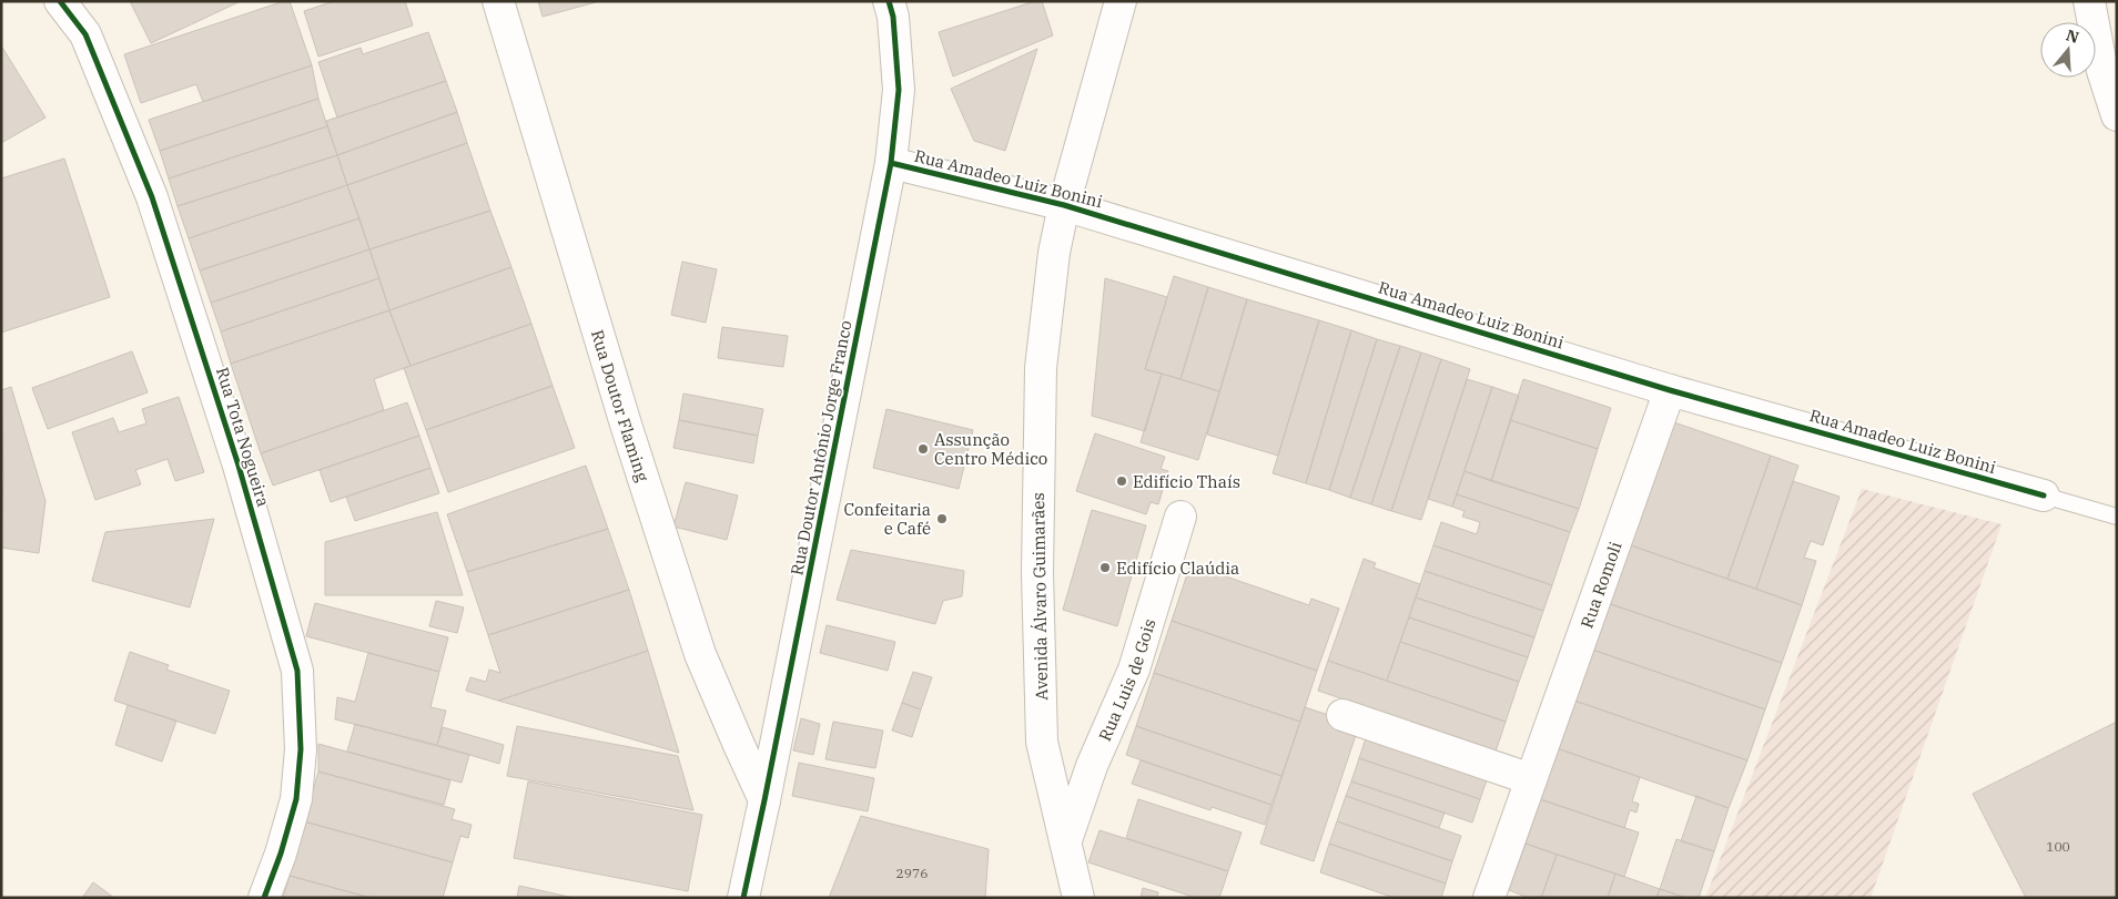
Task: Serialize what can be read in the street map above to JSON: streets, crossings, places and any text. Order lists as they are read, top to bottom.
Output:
{
  "streets": {
    "main road": [
      "Rua Amadeo Luiz Bonini",
      "Rua Doutor Flaming",
      "Rua Tota Nogueira",
      "Rua Doutor Antônio Jorge Franco",
      "Rua Romoli",
      "Avenida Álvaro Guimarães",
      "Rua Luis de Gois"
    ]
  },
  "crossings": [
    ["Rua Amadeo Luiz Bonini", "Rua Doutor Antônio Jorge Franco"],
    ["Rua Amadeo Luiz Bonini", "Rua Romoli"],
    ["Rua Amadeo Luiz Bonini", "Avenida Álvaro Guimarães"],
    ["Rua Doutor Flaming", "Rua Doutor Antônio Jorge Franco"],
    ["Avenida Álvaro Guimarães", "Rua Luis de Gois"]
  ],
  "places": [
    "Assunção Centro Médico",
    "Edifício Thaís",
    "Confeitaria e Café",
    "Edifício Claúdia"
  ],
  "house_numbers": ["100", "2976"],
  "north": "top"
}
